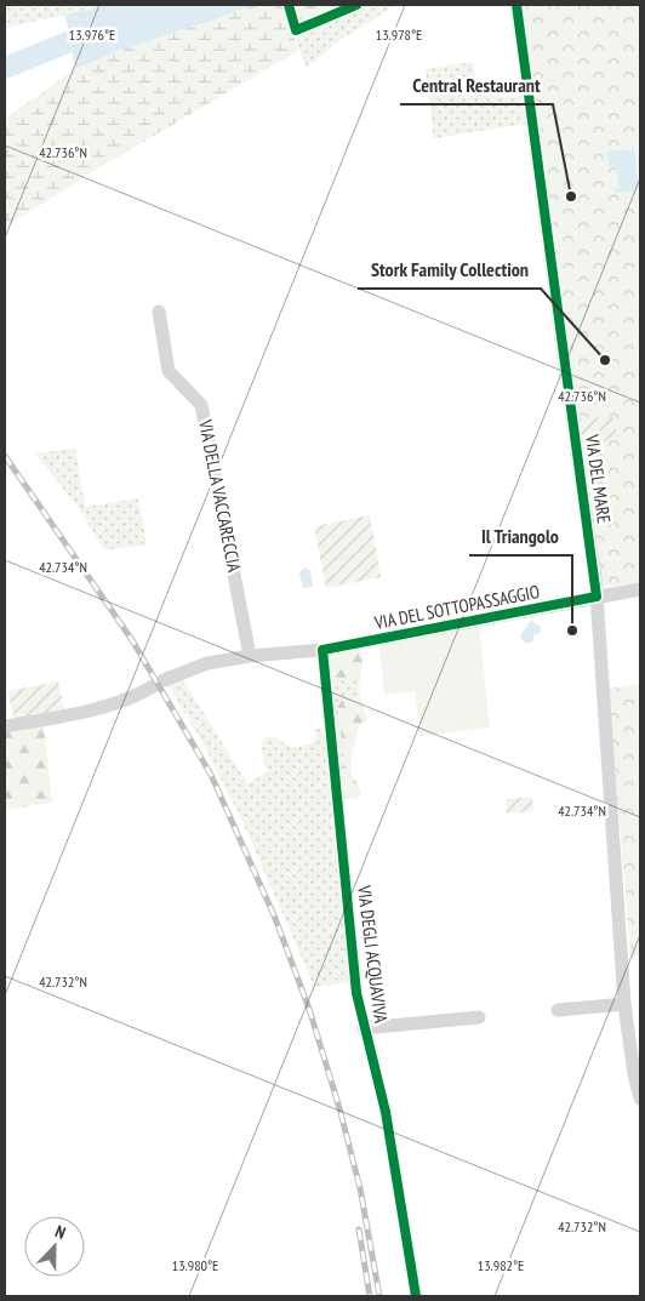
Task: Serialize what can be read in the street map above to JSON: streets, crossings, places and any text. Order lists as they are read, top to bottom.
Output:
{
  "streets": {
    "street": [
      "VIA DEL MARE",
      "VIA DELLA VACCARECCIA",
      "VIA DEL SOTTOPASSAGGIO",
      "VIA DEGLI ACQUAVIVA"
    ]
  },
  "crossings": [
    ["VIA DEL MARE", "VIA DEL SOTTOPASSAGGIO"],
    ["VIA DELLA VACCARECCIA", "VIA DEL SOTTOPASSAGGIO"],
    ["VIA DEL SOTTOPASSAGGIO", "VIA DEGLI ACQUAVIVA"]
  ],
  "places": ["Central Restaurant", "Stork Family Collection", "Il Triangolo"],
  "north": "top",
  "coordinates": [
    "13.978°E",
    "13.976°E",
    "42.736°N",
    "42.734°N",
    "42.732°N",
    "13.980°E",
    "13.982°E"
  ]
}
